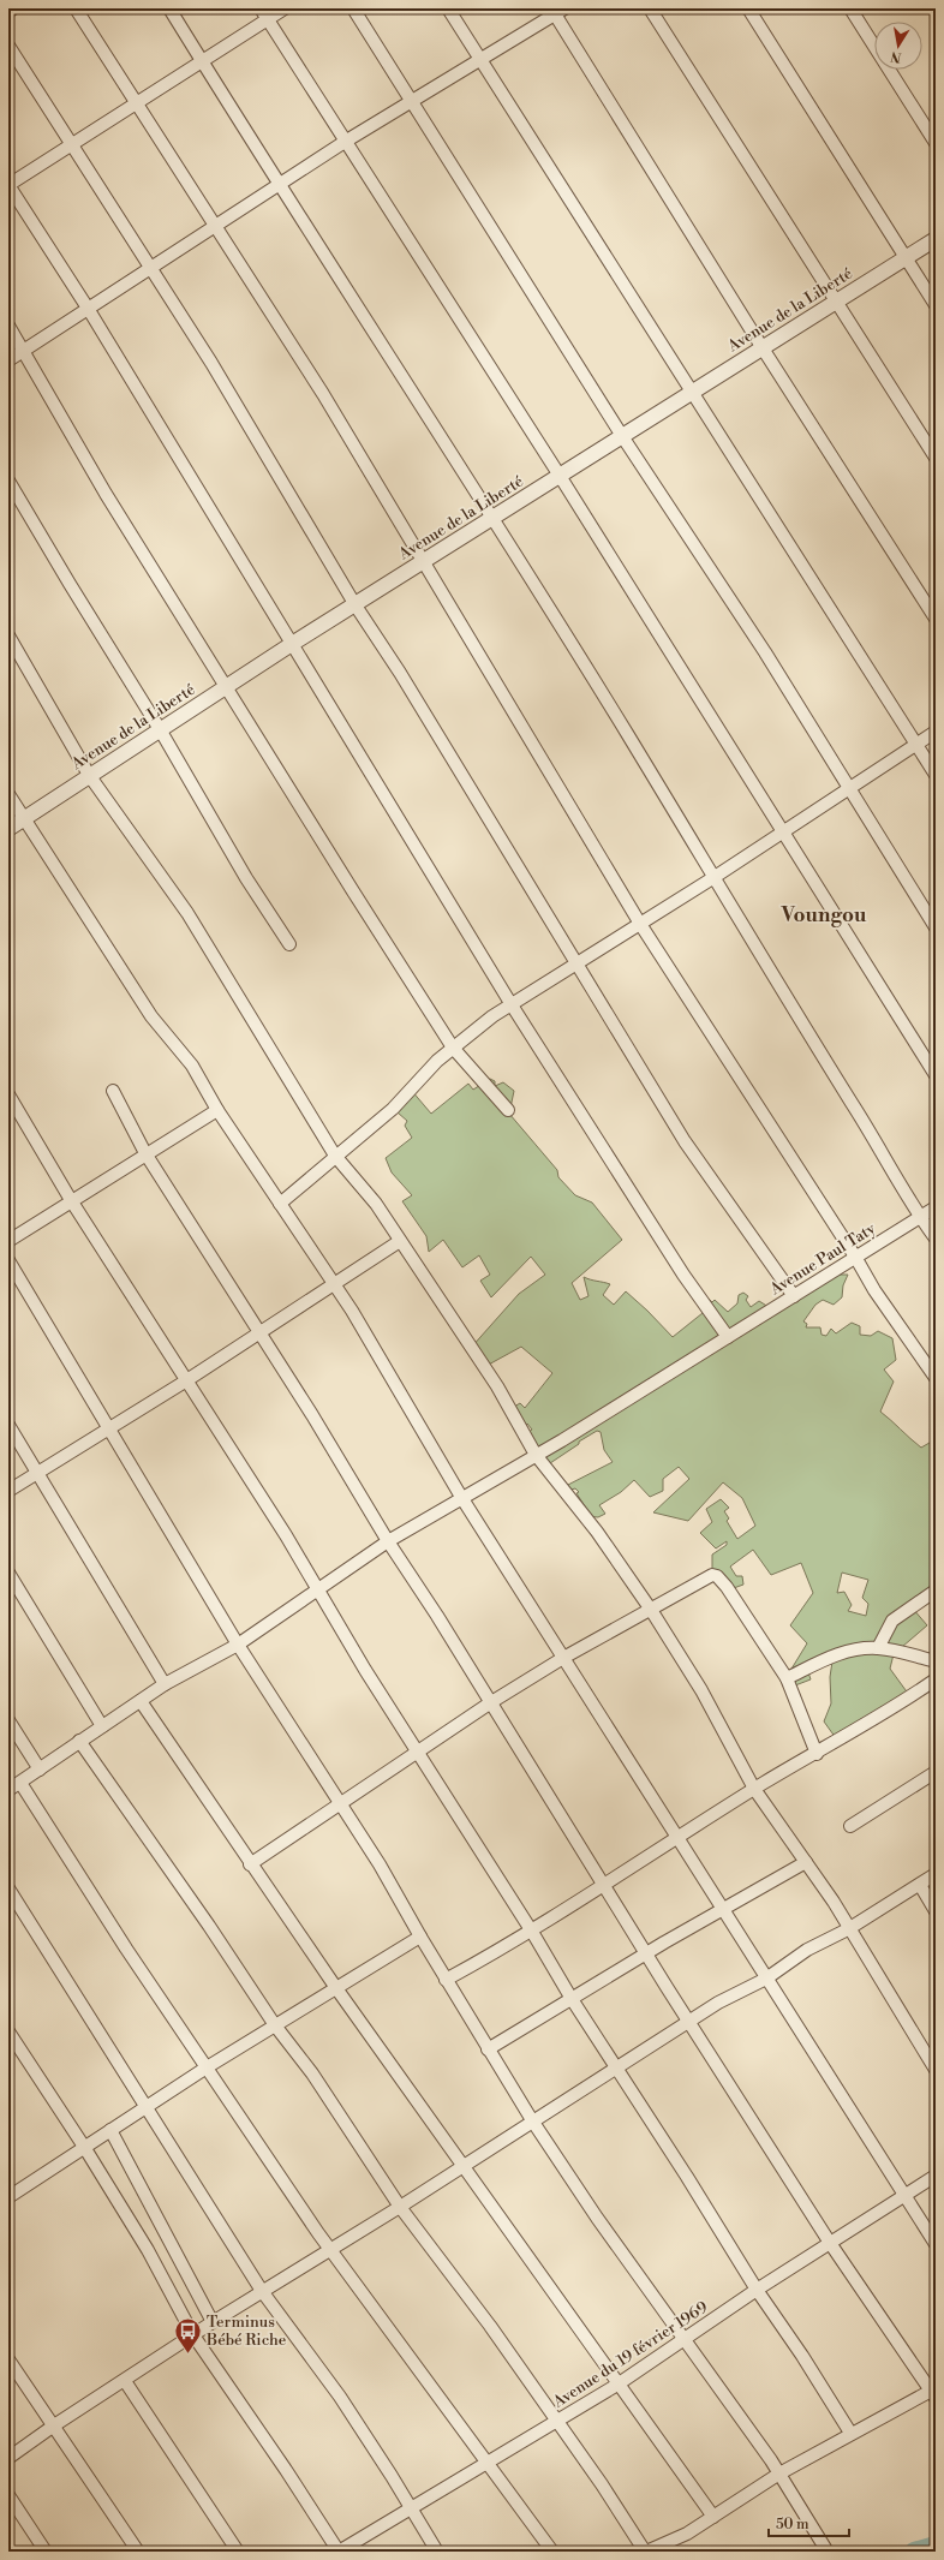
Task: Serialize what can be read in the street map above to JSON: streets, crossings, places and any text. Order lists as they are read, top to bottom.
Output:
{
  "streets": {
    "street": ["Avenue de la Liberté", "Avenue Paul Taty", "Avenue du 19 février 1969"]
  },
  "districts": ["Voungou"],
  "places": {
    "bus stop": ["Terminus Bébé Riche"]
  },
  "scale_bar": "50 m",
  "north": "bottom"
}
